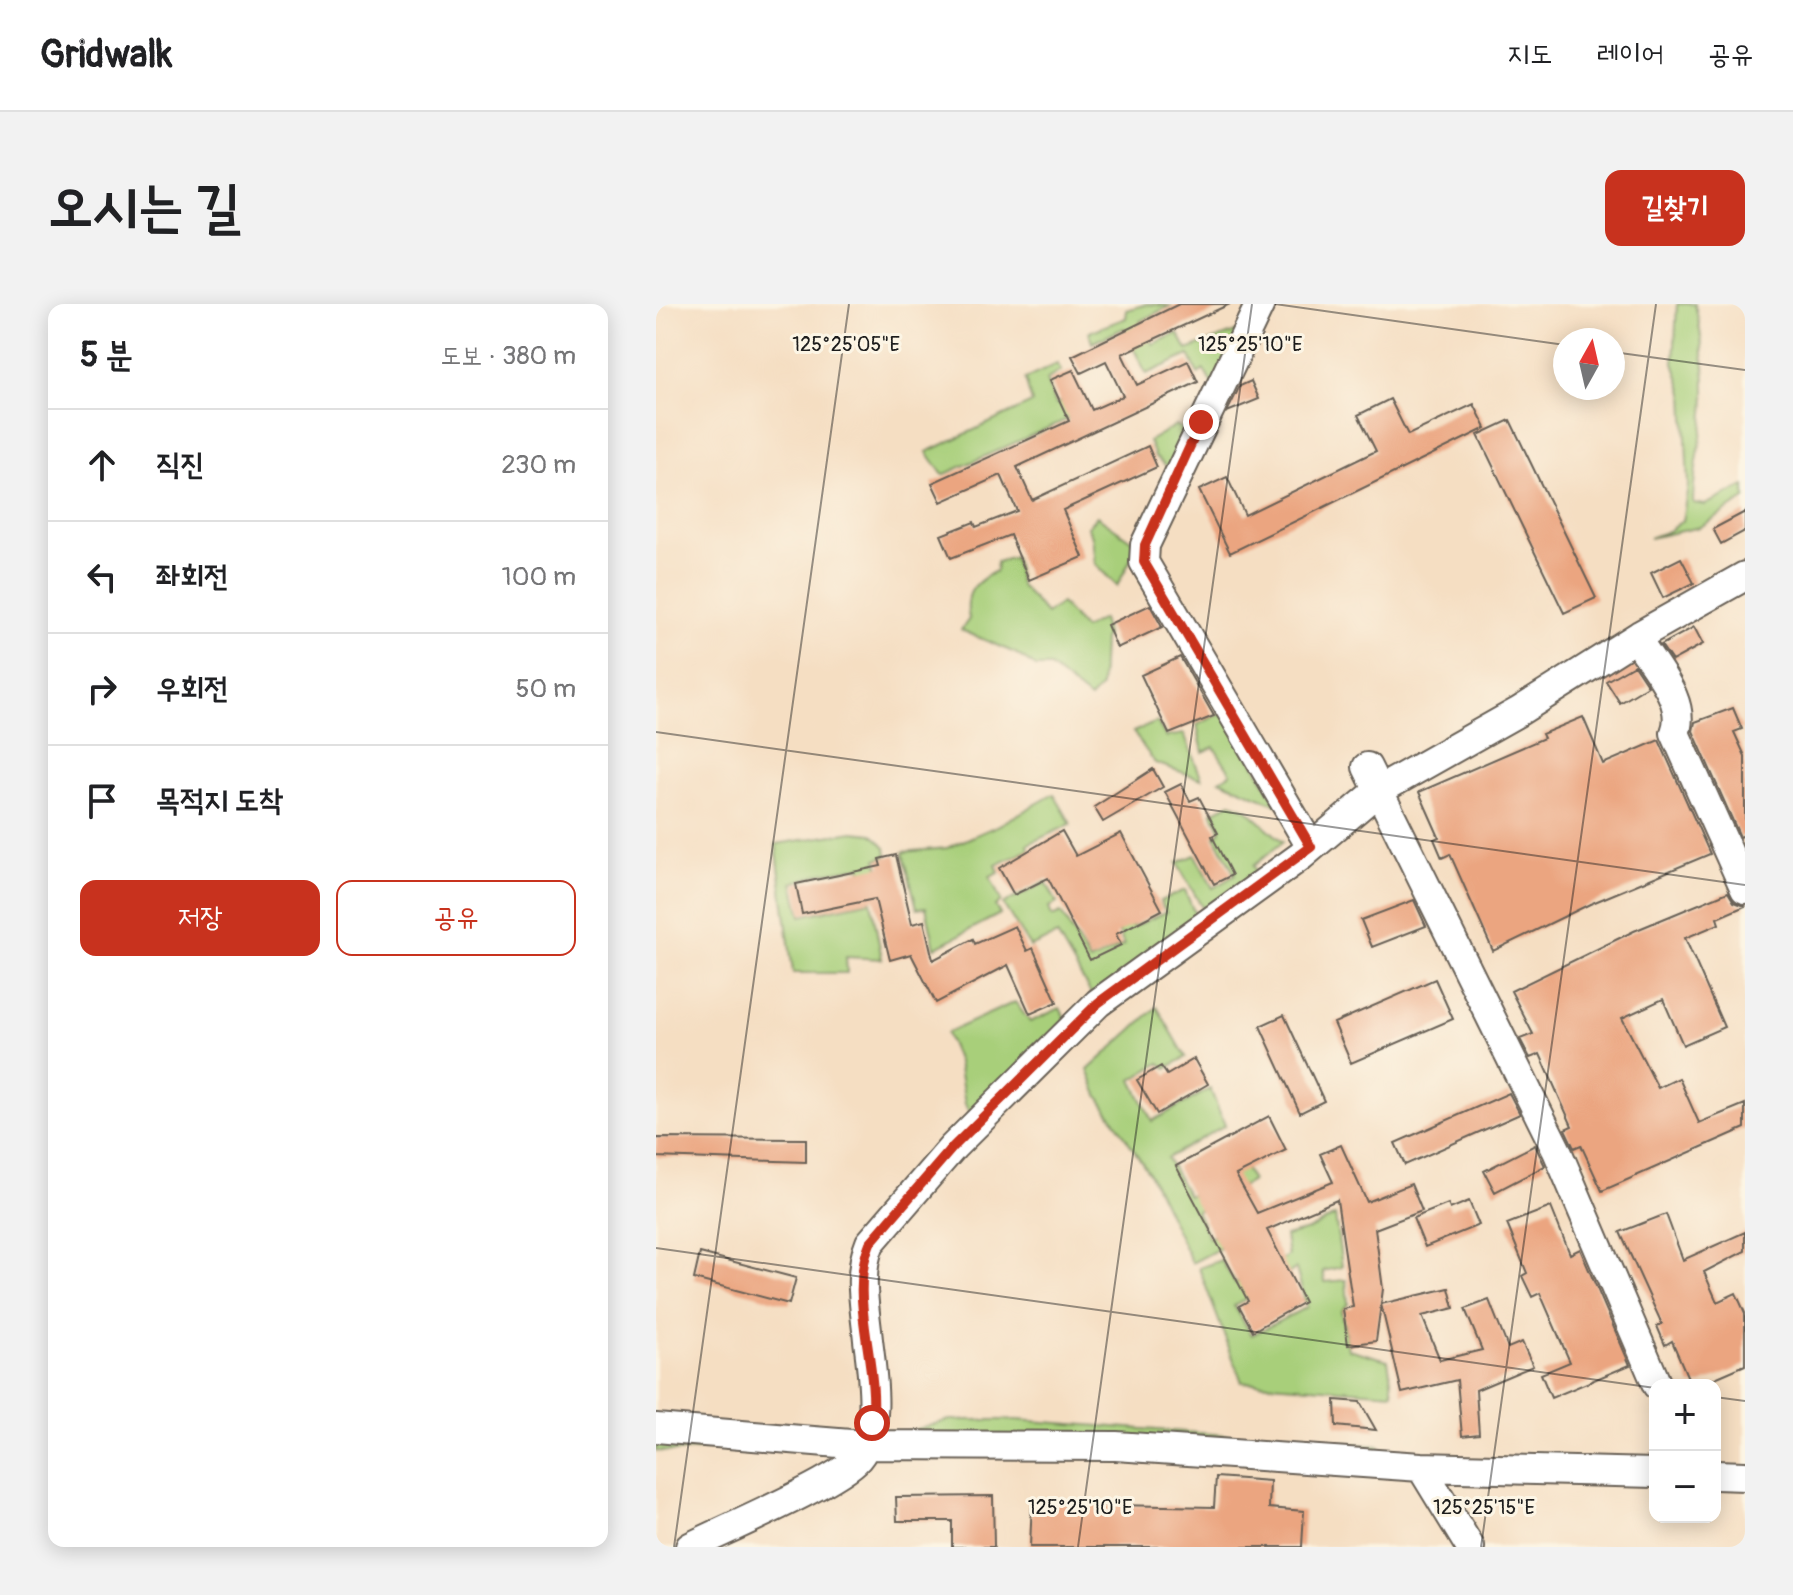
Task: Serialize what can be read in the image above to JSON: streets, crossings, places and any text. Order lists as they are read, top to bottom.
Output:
{
  "north": "top",
  "page": {
    "header": "Gridwalk",
    "nav": ["지도", "레이어", "공유"],
    "buttons": [
      "길찾기",
      ["저장", "공유"]
    ],
    "title": "오시는 길",
    "heading": ["5 분", "도보 · 380 m"],
    "list": [
      ["직진", "230 m"],
      ["좌회전", "100 m"],
      ["우회전", "50 m"],
      "목적지 도착"
    ],
    "map_buttons": ["+", "−"]
  },
  "coordinates": ["125°25'05\"E", "125°25'10\"E", "125°25'15\"E"]
}
